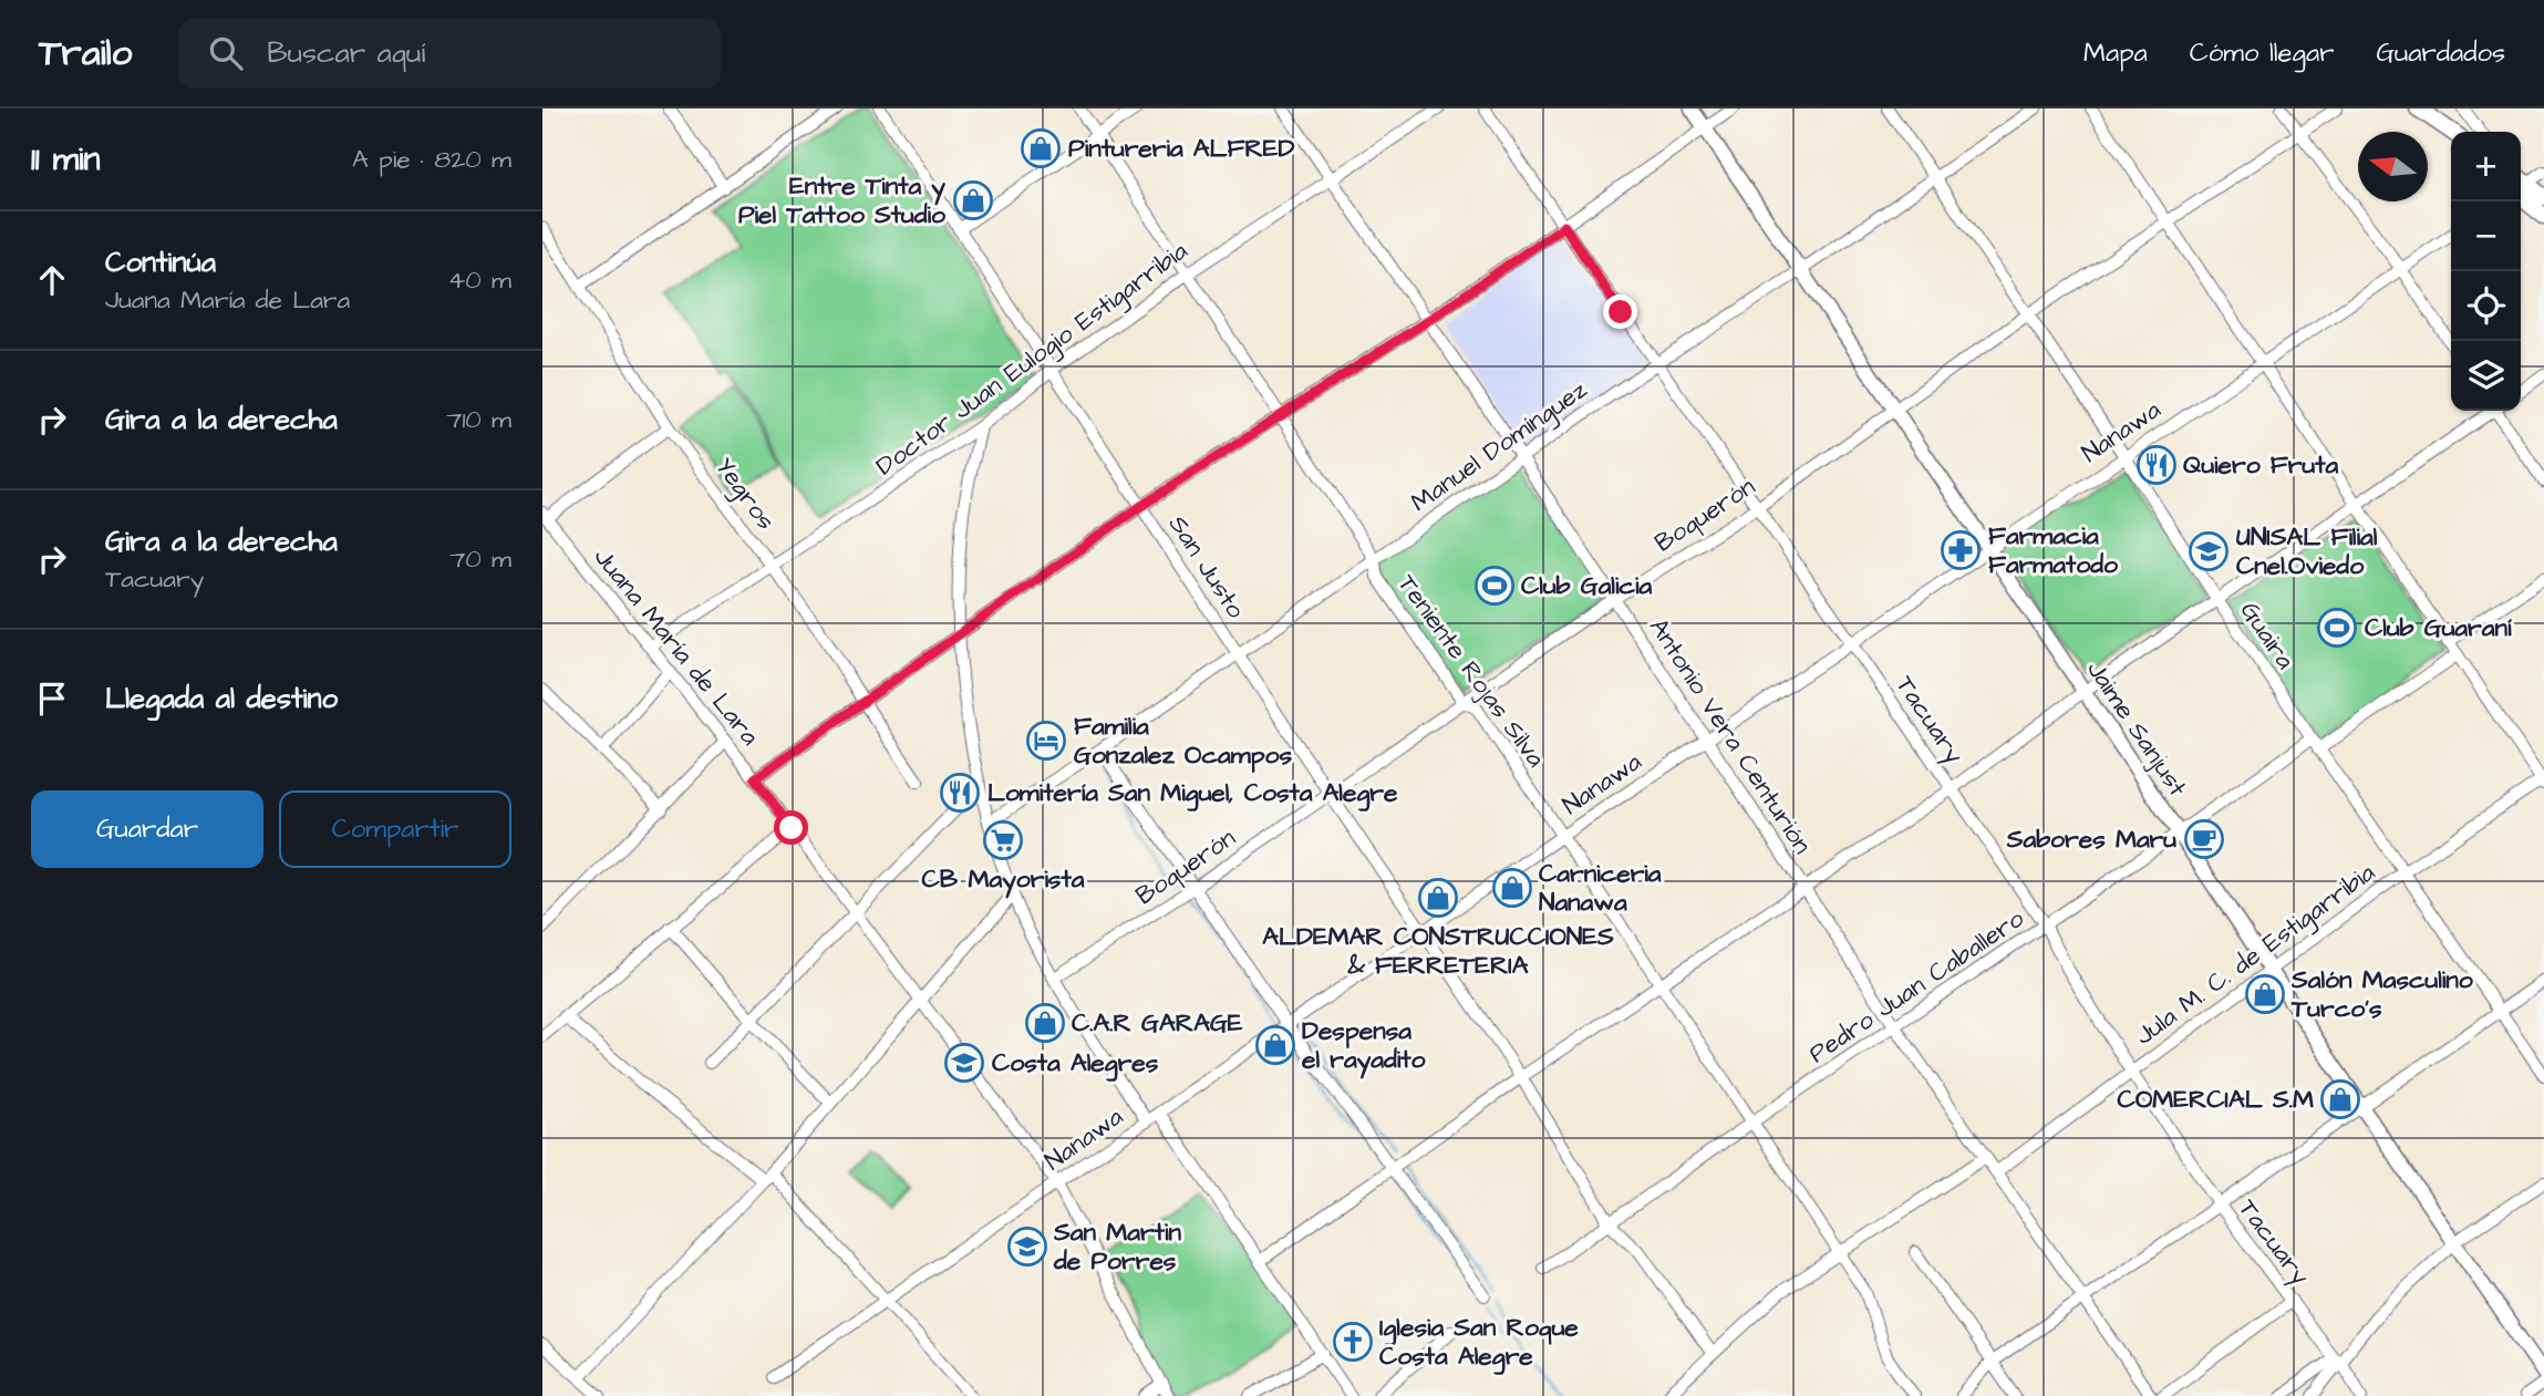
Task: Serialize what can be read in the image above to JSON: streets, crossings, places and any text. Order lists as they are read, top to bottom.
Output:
{
  "streets": {
    "main road": ["Jaime Sanjust"],
    "street": [
      "Doctor Juan Eulogio Estigarribia",
      "Nanawa",
      "Manuel Domínguez",
      "Yegros",
      "Boquerón",
      "San Justo",
      "Guaira",
      "Juana María de Lara",
      "Teniente Rojas Silva",
      "Tacuary",
      "Antonio Vera Centurión",
      "Jula M. C. de Estigarribia",
      "Pedro Juan Caballero"
    ]
  },
  "crossings": [
    ["Doctor Juan Eulogio Estigarribia", "Yegros"],
    ["Doctor Juan Eulogio Estigarribia", "San Justo"],
    ["Doctor Juan Eulogio Estigarribia", "Juana María de Lara"],
    ["Doctor Juan Eulogio Estigarribia", "Teniente Rojas Silva"],
    ["Doctor Juan Eulogio Estigarribia", "Antonio Vera Centurión"],
    ["Nanawa", "San Justo"],
    ["Nanawa", "Guaira"],
    ["Nanawa", "Juana María de Lara"],
    ["Nanawa", "Teniente Rojas Silva"],
    ["Nanawa", "Tacuary"],
    ["Nanawa", "Jaime Sanjust"],
    ["Nanawa", "Antonio Vera Centurión"],
    ["Manuel Domínguez", "San Justo"],
    ["Manuel Domínguez", "Guaira"],
    ["Manuel Domínguez", "Teniente Rojas Silva"],
    ["Manuel Domínguez", "Tacuary"],
    ["Manuel Domínguez", "Jaime Sanjust"],
    ["Manuel Domínguez", "Antonio Vera Centurión"],
    ["Boquerón", "San Justo"],
    ["Boquerón", "Guaira"],
    ["Boquerón", "Teniente Rojas Silva"],
    ["Boquerón", "Tacuary"],
    ["Boquerón", "Jaime Sanjust"],
    ["Boquerón", "Antonio Vera Centurión"],
    ["San Justo", "Pedro Juan Caballero"],
    ["Guaira", "Jula M. C. de Estigarribia"],
    ["Guaira", "Pedro Juan Caballero"],
    ["Teniente Rojas Silva", "Pedro Juan Caballero"],
    ["Tacuary", "Jula M. C. de Estigarribia"],
    ["Tacuary", "Pedro Juan Caballero"],
    ["Jaime Sanjust", "Jula M. C. de Estigarribia"],
    ["Jaime Sanjust", "Pedro Juan Caballero"],
    ["Antonio Vera Centurión", "Jula M. C. de Estigarribia"],
    ["Antonio Vera Centurión", "Pedro Juan Caballero"]
  ],
  "places": {
    "shop": [
      "Pintureria ALFRED",
      "Entre Tinta y Piel Tattoo Studio",
      "Carniceria Nanawa",
      "ALDEMAR CONSTRUCCIONES & FERRETERIA",
      "Salón Masculino Turco's",
      "C.A.R GARAGE",
      "Despensa el rayadito",
      "COMERCIAL S.M"
    ],
    "restaurant": ["Quiero Fruta", "Lomitería San Miguel, Costa Alegre"],
    "pharmacy": ["Farmacia Farmatodo"],
    "school or university": ["UNISAL Filial Cnel.Oviedo", "Costa Alegres", "San Martin de Porres"],
    "sports": ["Club Galicia", "Club Guaraní"],
    "hotel": ["Familia Gonzalez Ocampos"],
    "cafe": ["Sabores Maru"],
    "supermarket": ["CB Mayorista"],
    "church": ["Iglesia San Roque Costa Alegre"]
  },
  "north": "left",
  "page": {
    "header": "Trailo",
    "search": "Buscar aquí",
    "nav": ["Mapa", "Cómo llegar", "Guardados"],
    "heading": ["11 min", "A pie · 820 m"],
    "map_buttons": ["+", "−"],
    "list": [
      ["Continúa", "Juana María de Lara", "40 m"],
      ["Gira a la derecha", "710 m"],
      ["Gira a la derecha", "Tacuary", "70 m"],
      "Llegada al destino"
    ],
    "buttons": ["Guardar", "Compartir"]
  }
}
